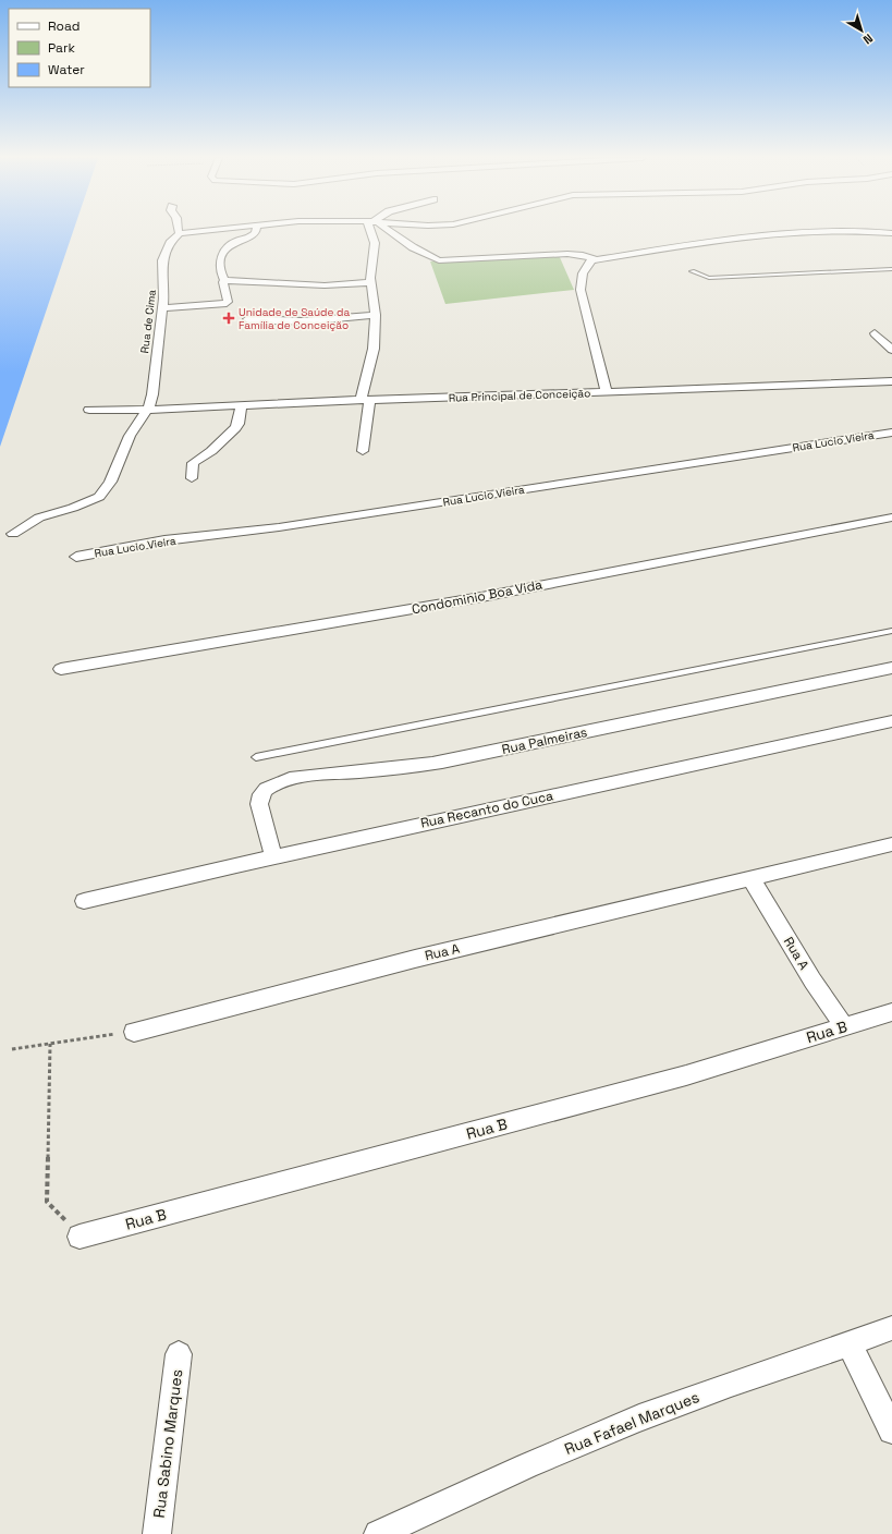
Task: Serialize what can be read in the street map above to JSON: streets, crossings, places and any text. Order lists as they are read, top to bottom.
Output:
{
  "streets": {
    "street": [
      "Rua de Cima",
      "Rua Principal de Conceição",
      "Rua Lucio Vieira",
      "Condominio Boa Vida",
      "Rua Palmeiras",
      "Rua Recanto do Cuca",
      "Rua A",
      "Rua B",
      "Rua Fafael Marques",
      "Rua Sabino Marques"
    ]
  },
  "crossings": [
    ["Rua de Cima", "Rua Principal de Conceição"],
    ["Rua Palmeiras", "Rua Recanto do Cuca"],
    ["Rua A", "Rua B"]
  ],
  "places": {
    "health": ["Unidade de Saúde da Família de Conceição"]
  },
  "legend": ["Road", "Park", "Water"],
  "north": "bottom right"
}
